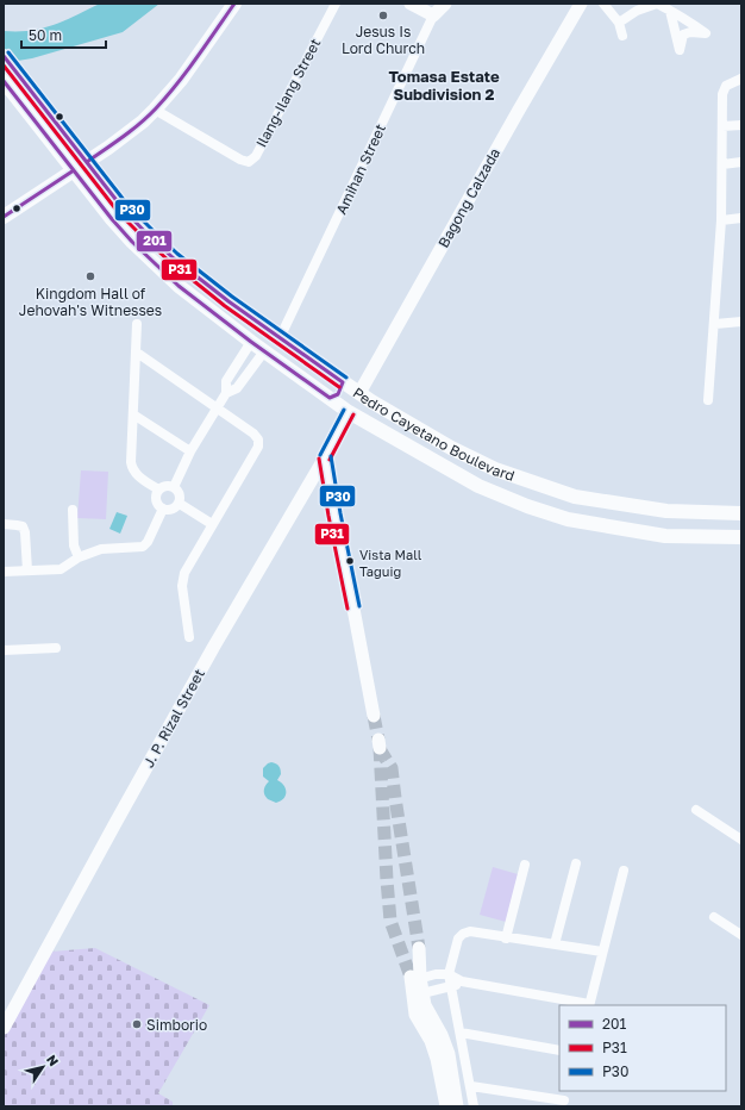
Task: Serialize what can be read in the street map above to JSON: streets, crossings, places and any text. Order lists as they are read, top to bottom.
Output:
{
  "streets": {
    "main road": ["Pedro Cayetano Boulevard"],
    "street": [
      "Ilang-Ilang Street",
      "Amihan Street",
      "Bagong Calzada",
      "J. P. Rizal Street"
    ]
  },
  "crossings": [
    ["Amihan Street", "Pedro Cayetano Boulevard"],
    ["Bagong Calzada", "Pedro Cayetano Boulevard"],
    ["Pedro Cayetano Boulevard", "J. P. Rizal Street"]
  ],
  "districts": ["Tomasa Estate Subdivision 2"],
  "places": [
    "Jesus Is Lord Church",
    "Kingdom Hall of Jehovah's Witnesses",
    "Vista Mall Taguig",
    "Simborio"
  ],
  "lines": ["transit line 201", "transit line P30", "transit line P31"],
  "legend": ["201", "P31", "P30"],
  "scale_bar": "50 m",
  "north": "top right"
}
